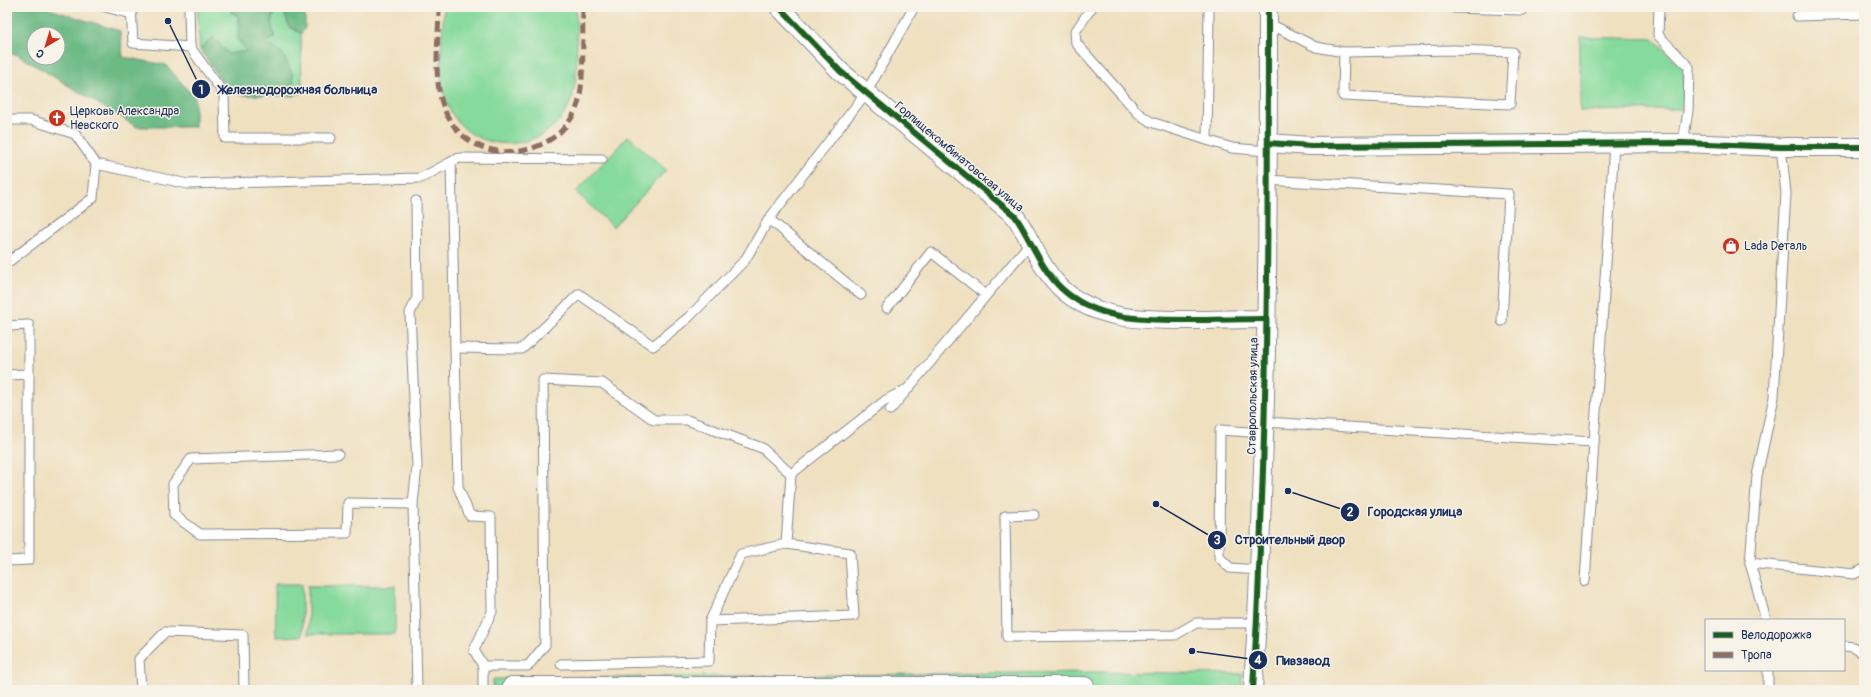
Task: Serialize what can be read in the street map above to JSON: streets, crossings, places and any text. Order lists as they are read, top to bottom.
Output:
{
  "streets": {
    "street": ["Горпищекомбинатовская улица", "Ставропольская улица"]
  },
  "crossings": [
    ["Горпищекомбинатовская улица", "Ставропольская улица"]
  ],
  "places": {
    "other": [
      "Железнодорожная больница",
      "Городская улица",
      "Строительный двор",
      "Пивзавод"
    ],
    "church": ["Церковь Александра Невского"],
    "shop": ["Lada Dеталь"]
  },
  "legend": ["Велодорожка", "Тропа"],
  "north": "bottom left"
}
